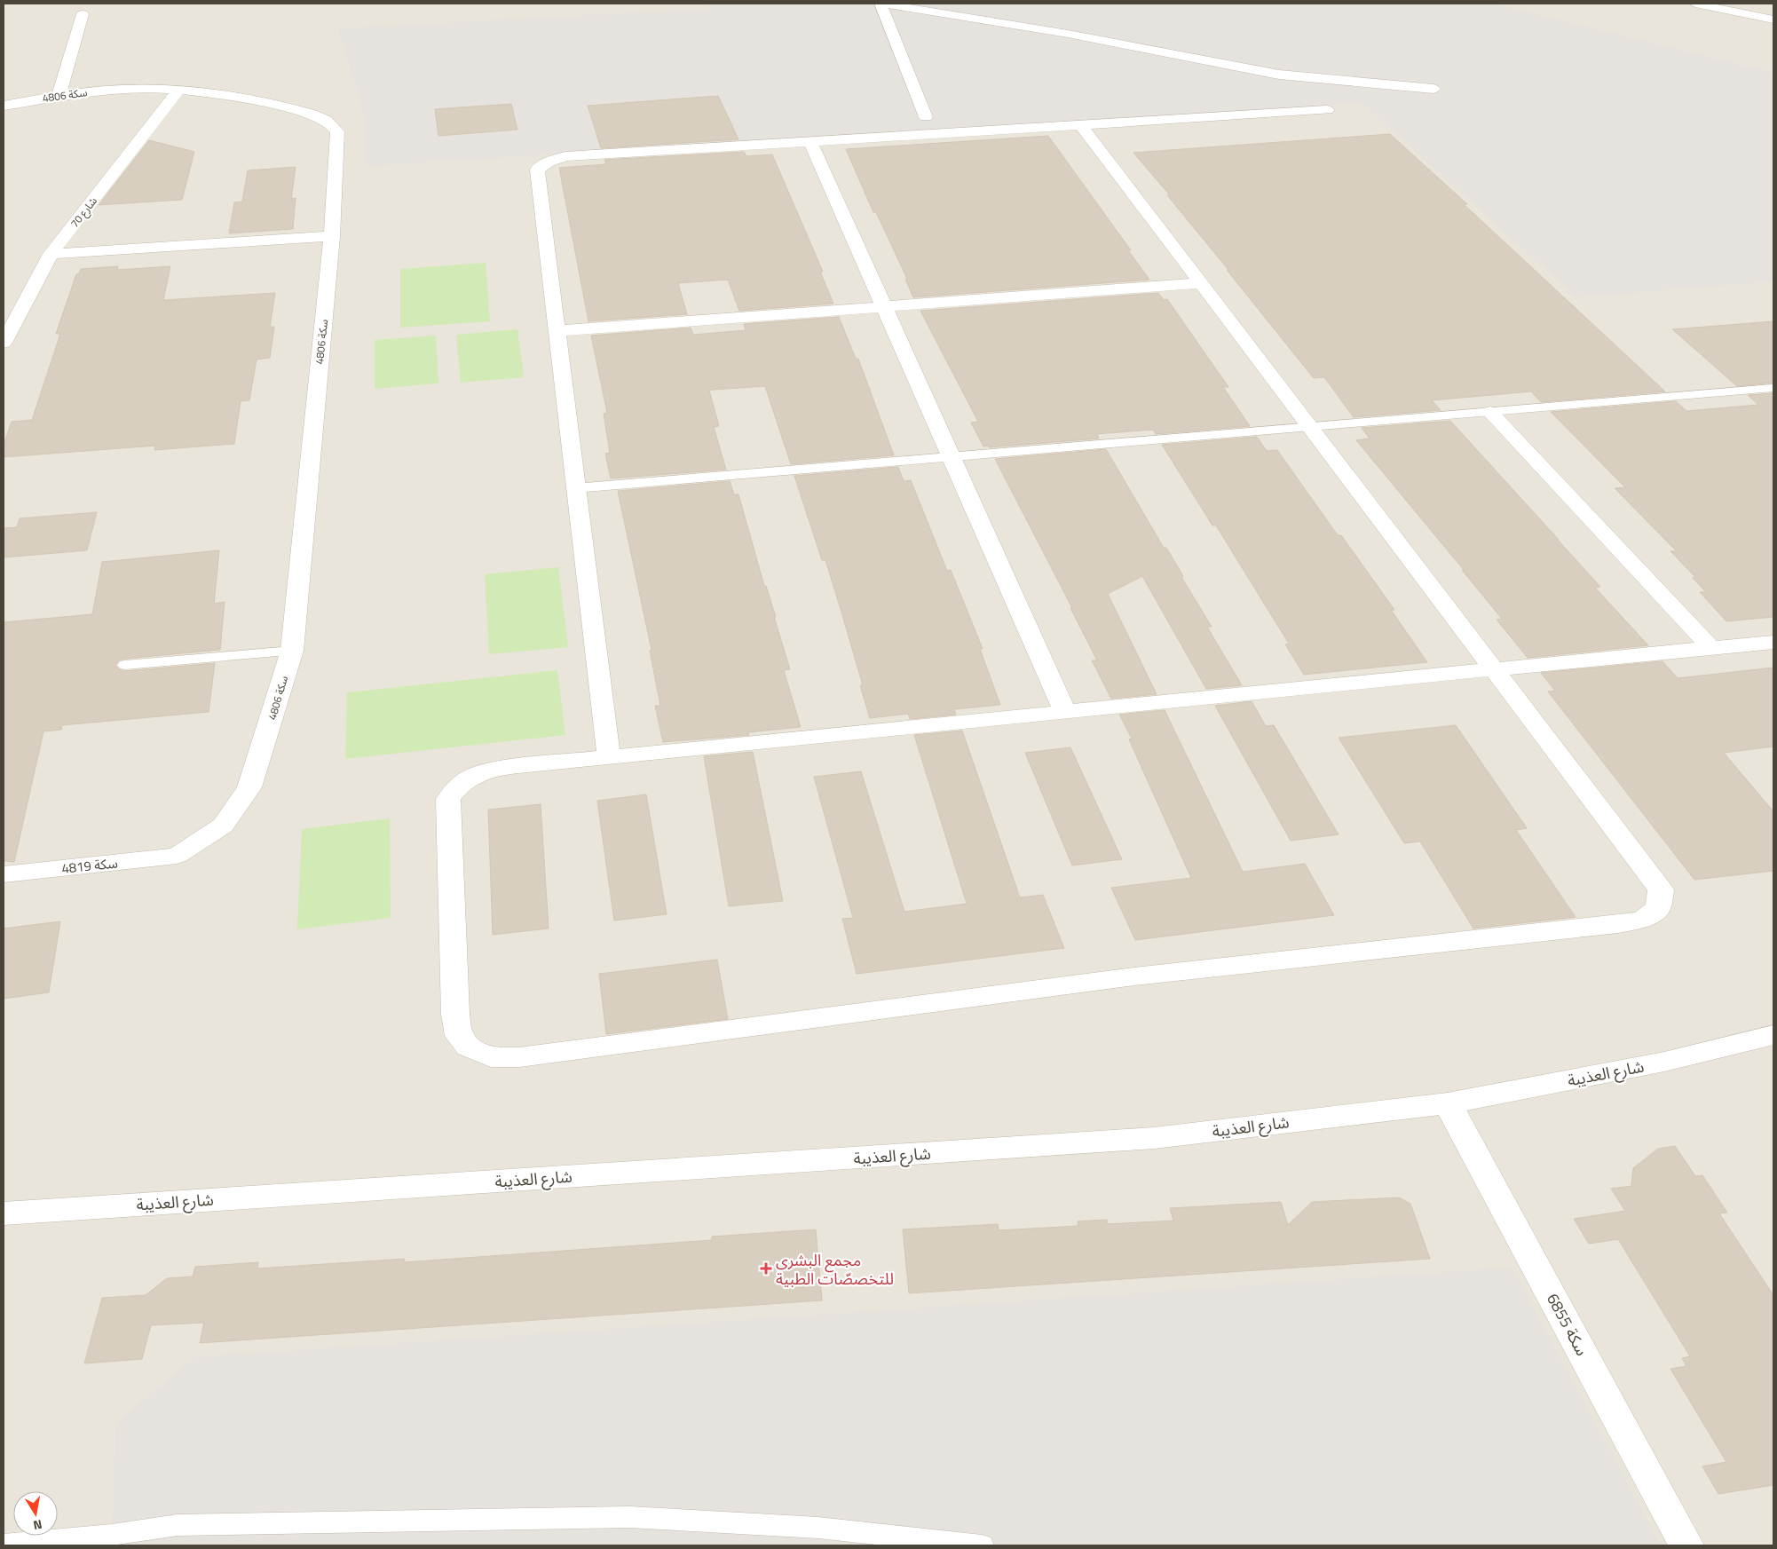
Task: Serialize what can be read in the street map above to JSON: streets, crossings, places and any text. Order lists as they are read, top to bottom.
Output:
{
  "streets": {
    "street": [
      "سكة 4806",
      "شارع 70",
      "سكة 4819",
      "شارع العذيبة",
      "سكة 6855"
    ]
  },
  "crossings": [
    ["سكة 4806", "شارع 70"],
    ["سكة 4806", "سكة 4819"],
    ["شارع العذيبة", "سكة 6855"]
  ],
  "places": {
    "health": ["مجمع البشرى للتخصصّات الطبية"]
  },
  "north": "bottom"
}
